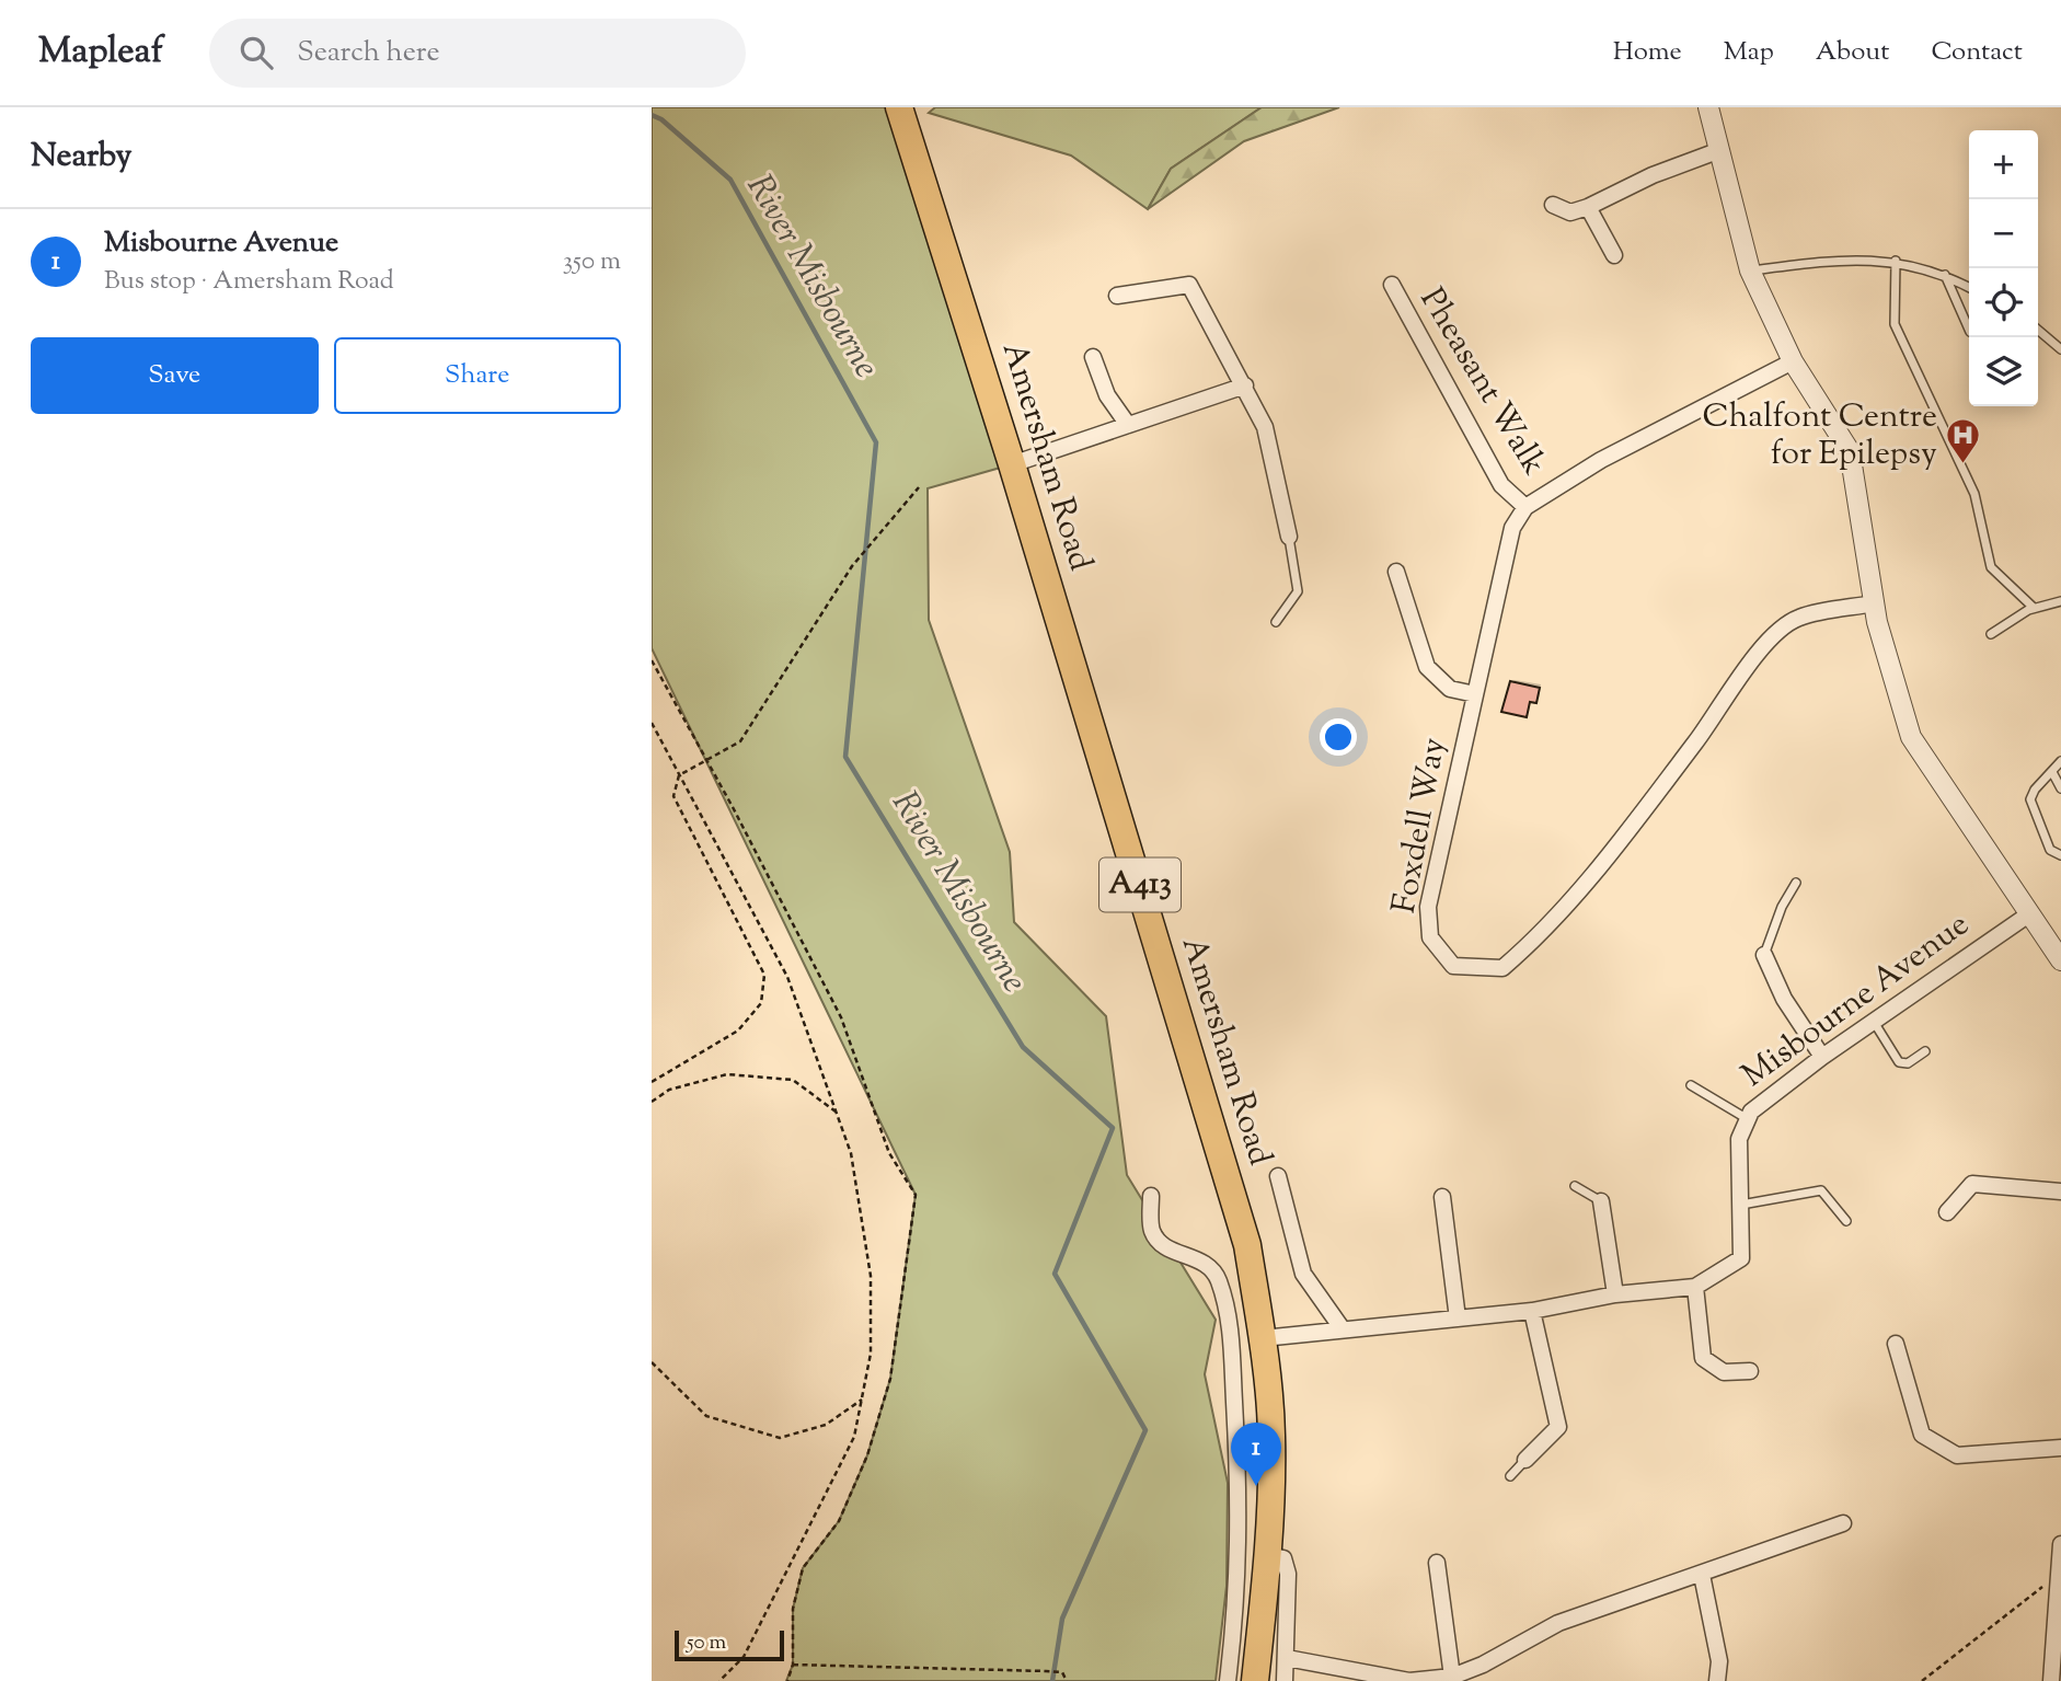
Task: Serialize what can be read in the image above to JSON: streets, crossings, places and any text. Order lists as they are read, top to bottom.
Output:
{
  "streets": {
    "highway": ["Amersham Road", "A413"],
    "street": ["Pheasant Walk", "Foxdell Way", "Misbourne Avenue"]
  },
  "crossings": [
    ["Pheasant Walk", "Foxdell Way"],
    ["Amersham Road", "Misbourne Avenue"]
  ],
  "water": ["River Misbourne"],
  "places": {
    "hospital": ["Chalfont Centre for Epilepsy"]
  },
  "scale_bar": "50 m",
  "page": {
    "header": "Mapleaf",
    "search": "Search here",
    "nav": [
      "Home",
      "Map",
      "About",
      "Contact"
    ],
    "heading": "Nearby",
    "map_buttons": ["+", "−"],
    "list": [
      {
        "mark": "1",
        "name": "Misbourne Avenue",
        "note": "Bus stop · Amersham Road",
        "value": "350 m"
      }
    ],
    "buttons": ["Save", "Share"],
    "pins": "1",
    "scale": "50 m"
  }
}
